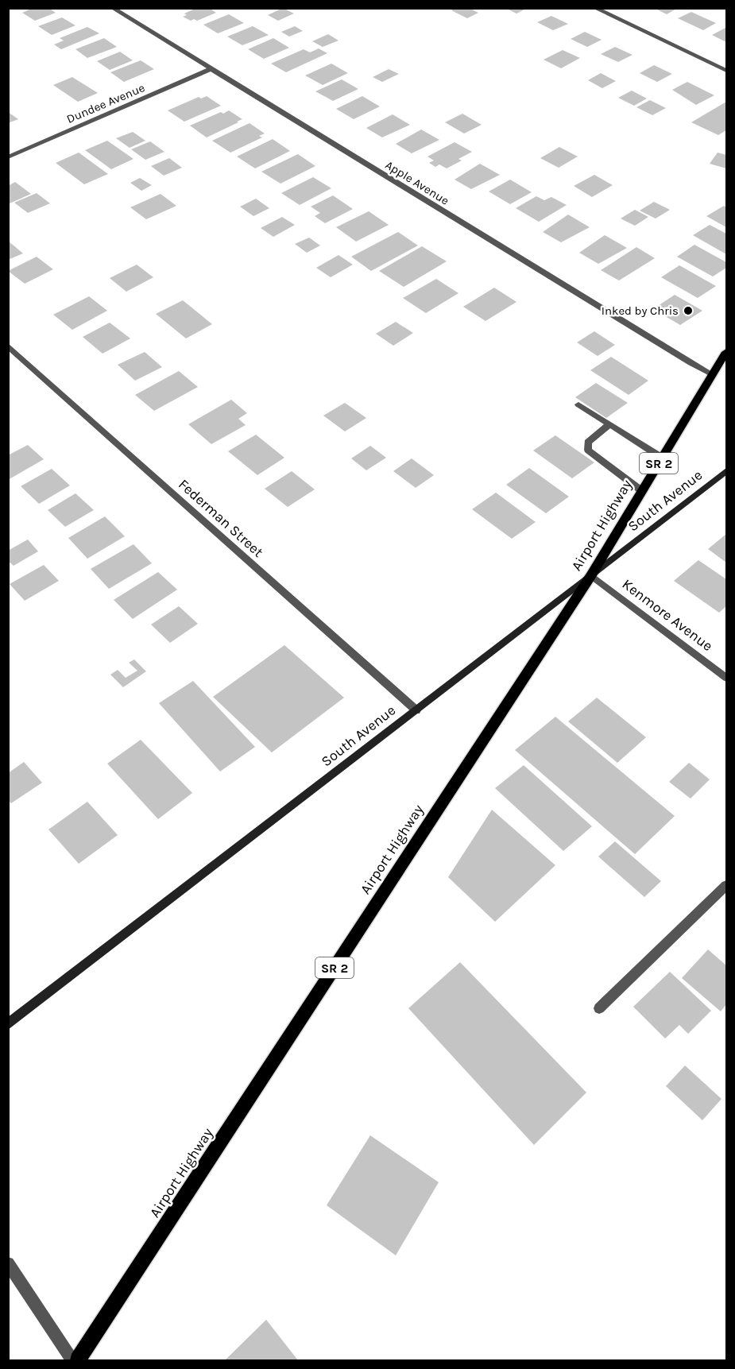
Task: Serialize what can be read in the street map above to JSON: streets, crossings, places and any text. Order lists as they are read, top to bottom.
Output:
{
  "streets": {
    "main road": ["SR 2", "Airport Highway"],
    "street": [
      "Dundee Avenue",
      "Apple Avenue",
      "South Avenue",
      "Federman Street",
      "Kenmore Avenue"
    ]
  },
  "crossings": [
    ["Dundee Avenue", "Apple Avenue"],
    ["Apple Avenue", "Airport Highway"],
    ["South Avenue", "Federman Street"],
    ["South Avenue", "Airport Highway"],
    ["South Avenue", "Kenmore Avenue"],
    ["Airport Highway", "Kenmore Avenue"]
  ],
  "places": ["Inked by Chris"]
}
